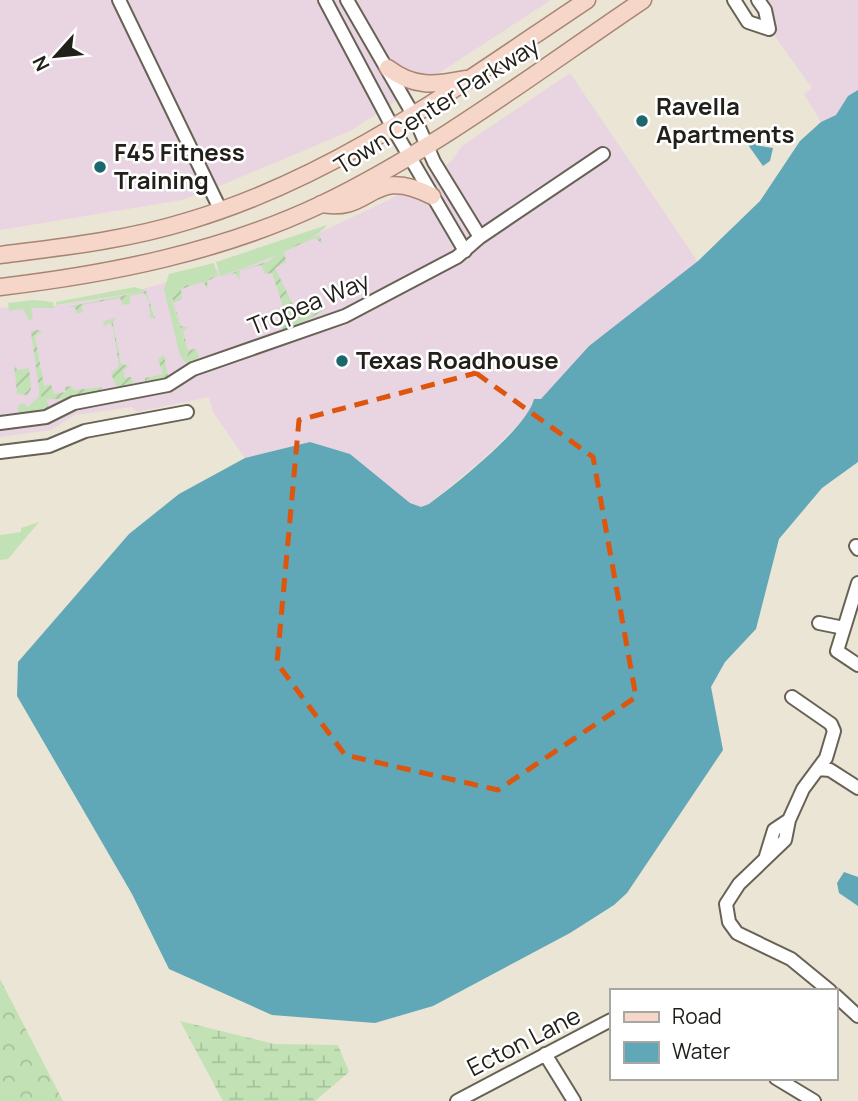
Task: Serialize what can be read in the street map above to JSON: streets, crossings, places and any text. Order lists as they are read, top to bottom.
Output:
{
  "streets": {
    "main road": ["Town Center Parkway"],
    "street": ["Tropea Way", "Ecton Lane"]
  },
  "places": ["Ravella Apartments", "F45 Fitness Training", "Texas Roadhouse"],
  "legend": ["Road", "Water"],
  "north": "bottom left"
}
